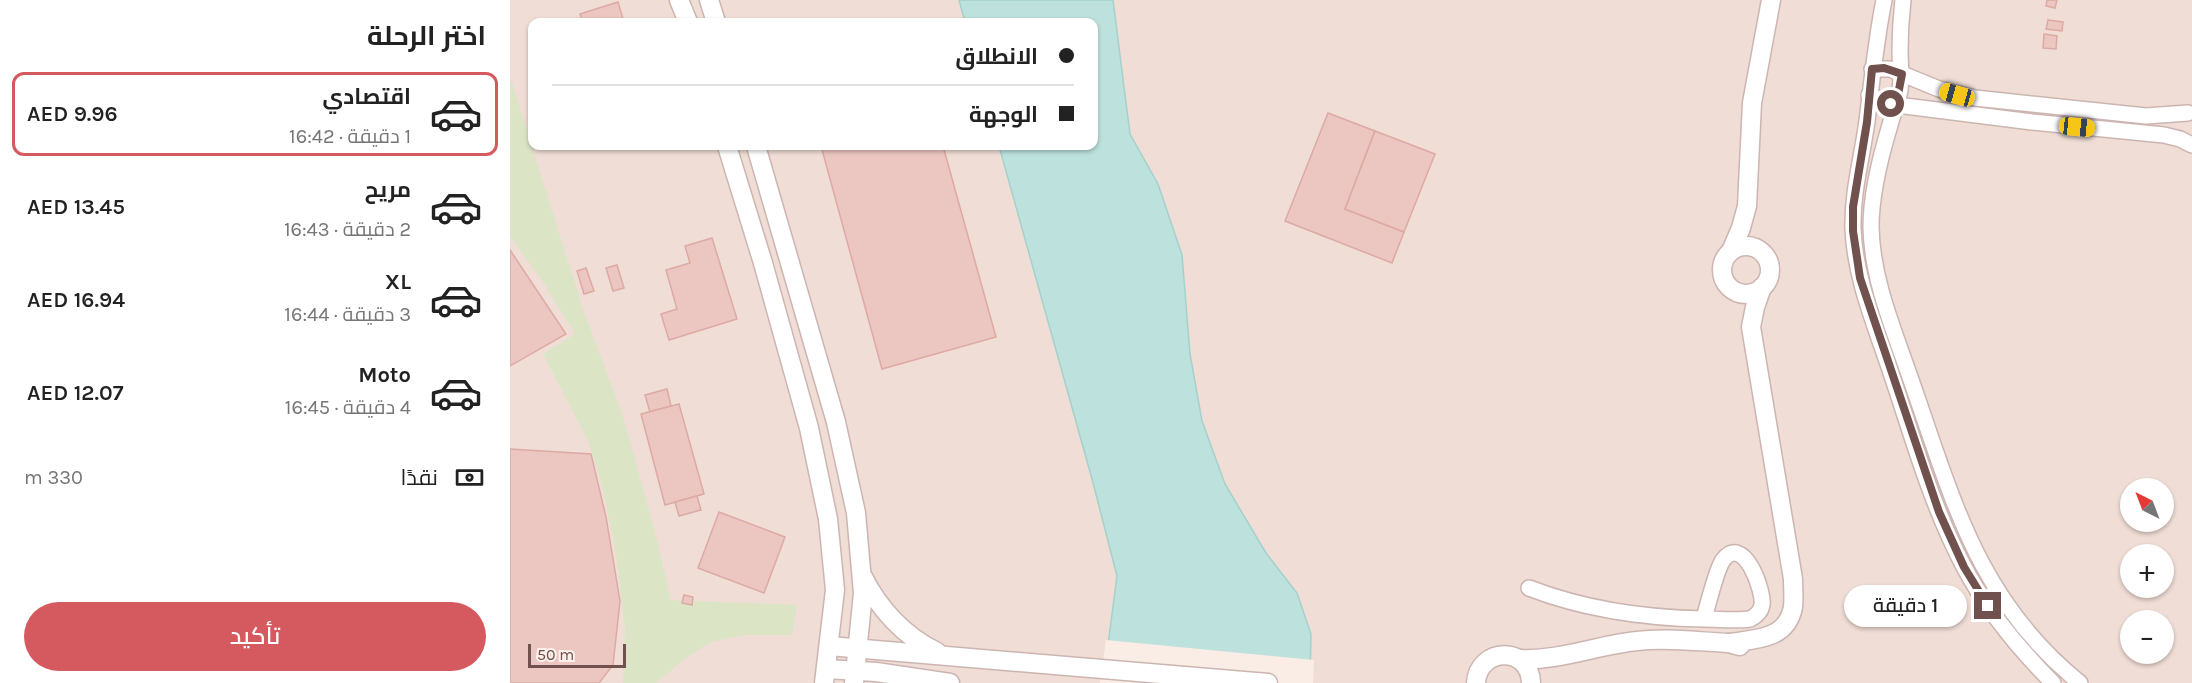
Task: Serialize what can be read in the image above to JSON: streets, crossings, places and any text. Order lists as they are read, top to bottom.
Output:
{
  "scale_bar": "50 m",
  "north": "top left",
  "page": {
    "heading": "اختر الرحلة",
    "banner": ["الانطلاق", "الوجهة"],
    "list": [
      {
        "name": "اقتصادي",
        "note": "1 دقيقة · 16:42",
        "value": "AED 9.96"
      },
      {
        "name": "مريح",
        "note": "2 دقيقة · 16:43",
        "value": "AED 13.45"
      },
      {
        "name": "XL",
        "note": "3 دقيقة · 16:44",
        "value": "AED 16.94"
      },
      {
        "name": "Moto",
        "note": "4 دقيقة · 16:45",
        "value": "AED 12.07"
      }
    ],
    "pay": ["نقدًا", "330 m"],
    "map_buttons": ["+", "−"],
    "bubble": "1 دقيقة",
    "buttons": "تأكيد",
    "scale": "50 m"
  }
}
